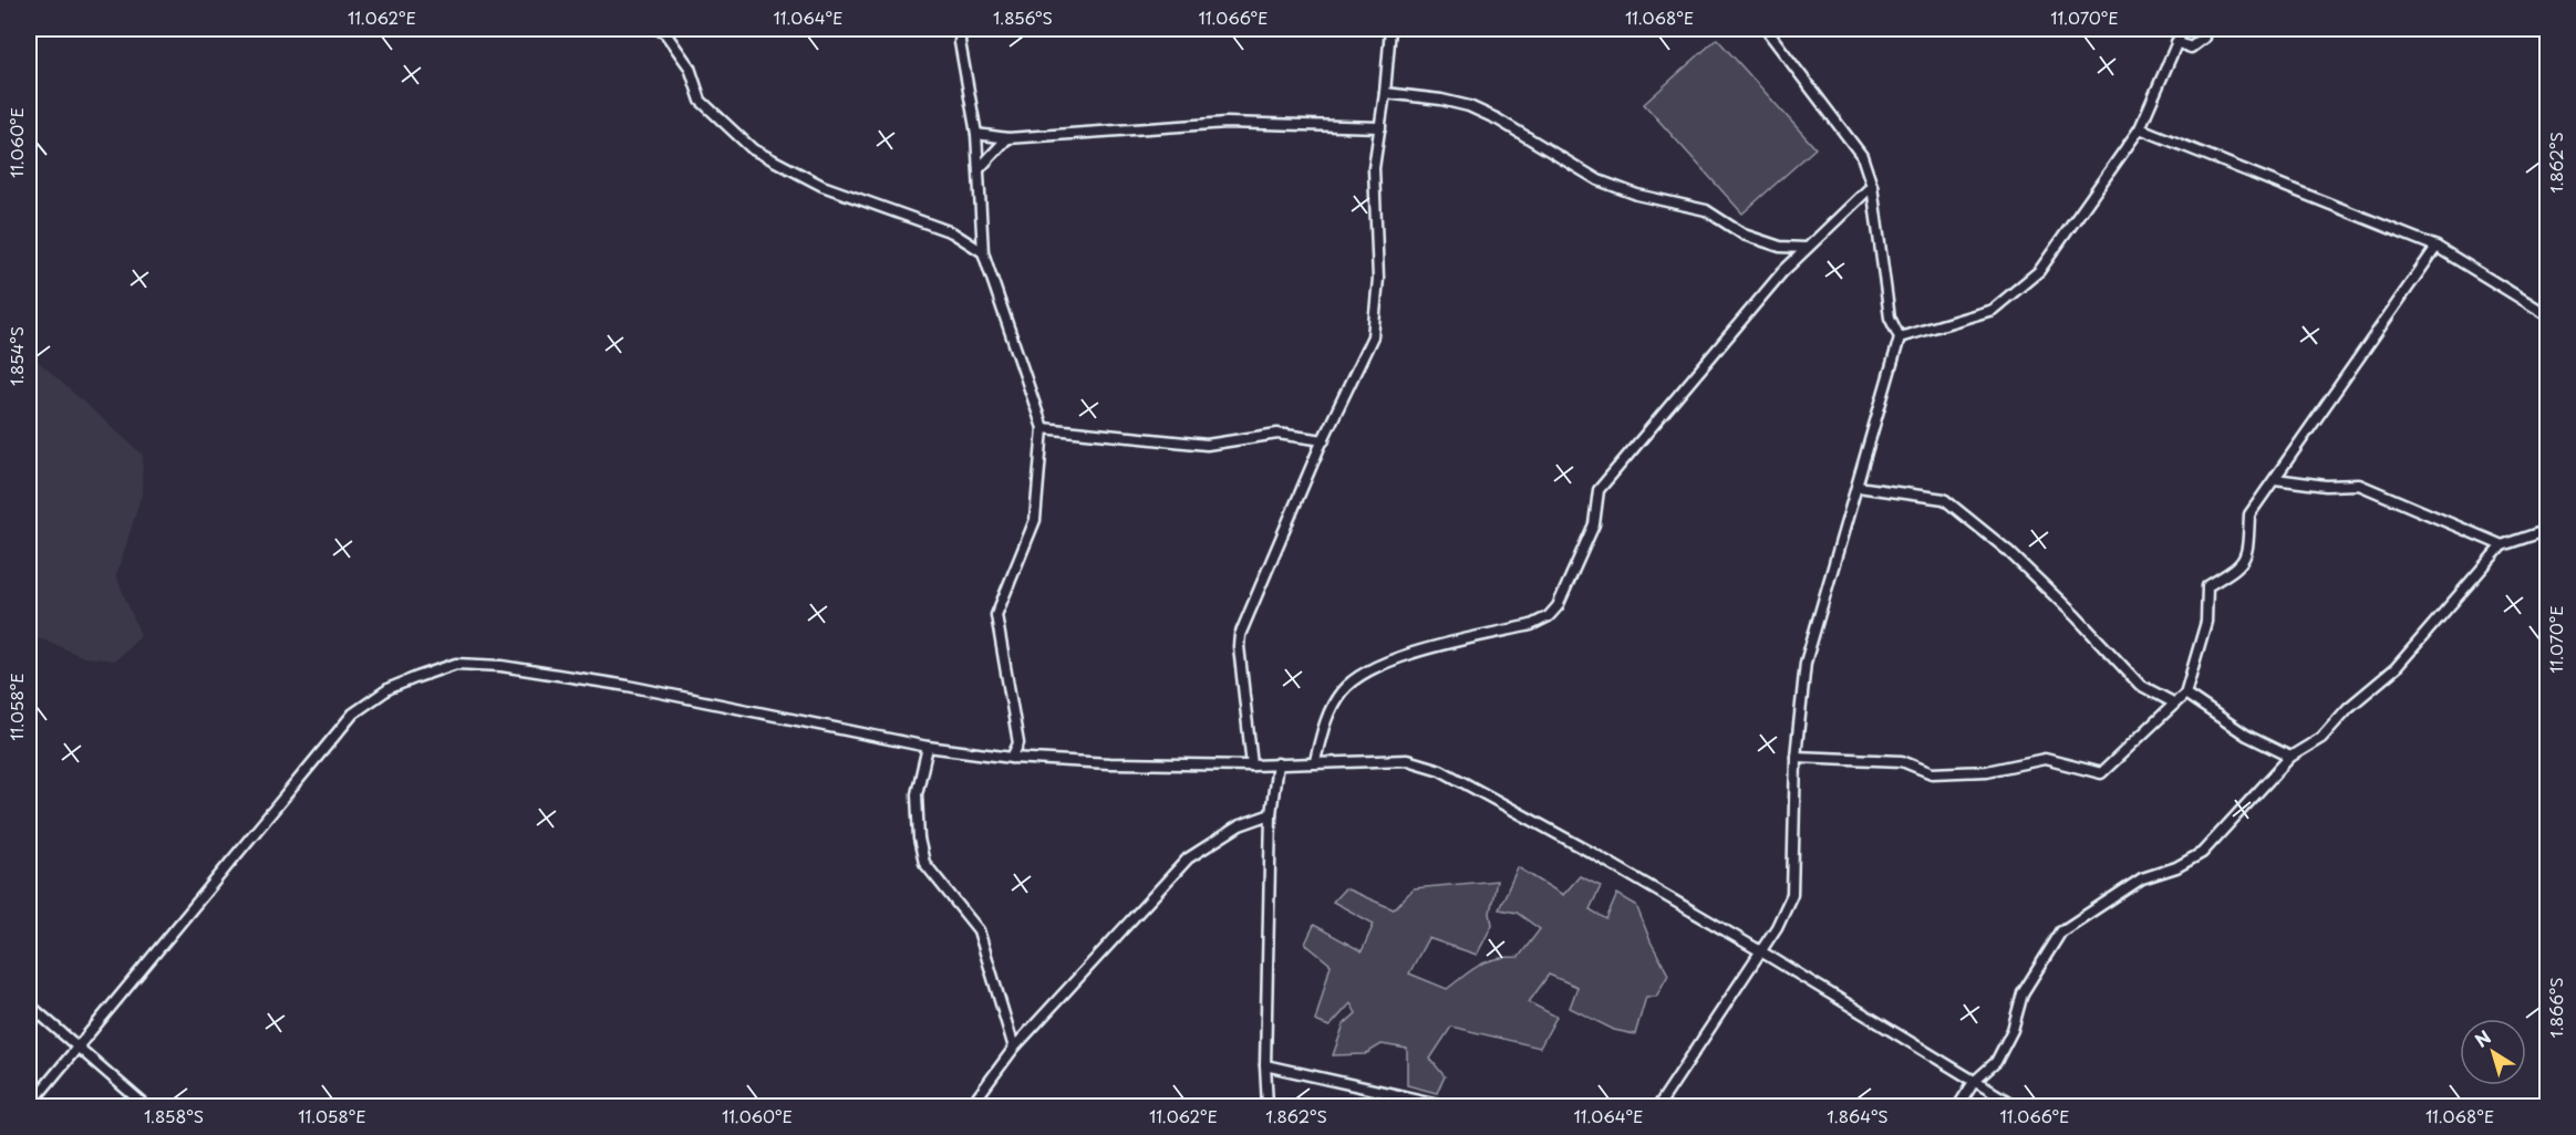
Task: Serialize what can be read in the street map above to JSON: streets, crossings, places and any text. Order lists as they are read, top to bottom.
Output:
{
  "north": "top left",
  "coordinates": [
    "11.062°E",
    "11.064°E",
    "1.856°S",
    "11.066°E",
    "11.068°E",
    "11.070°E",
    "11.060°E",
    "1.862°S",
    "1.854°S",
    "11.058°E",
    "1.866°S",
    "1.858°S",
    "1.864°S"
  ]
}
